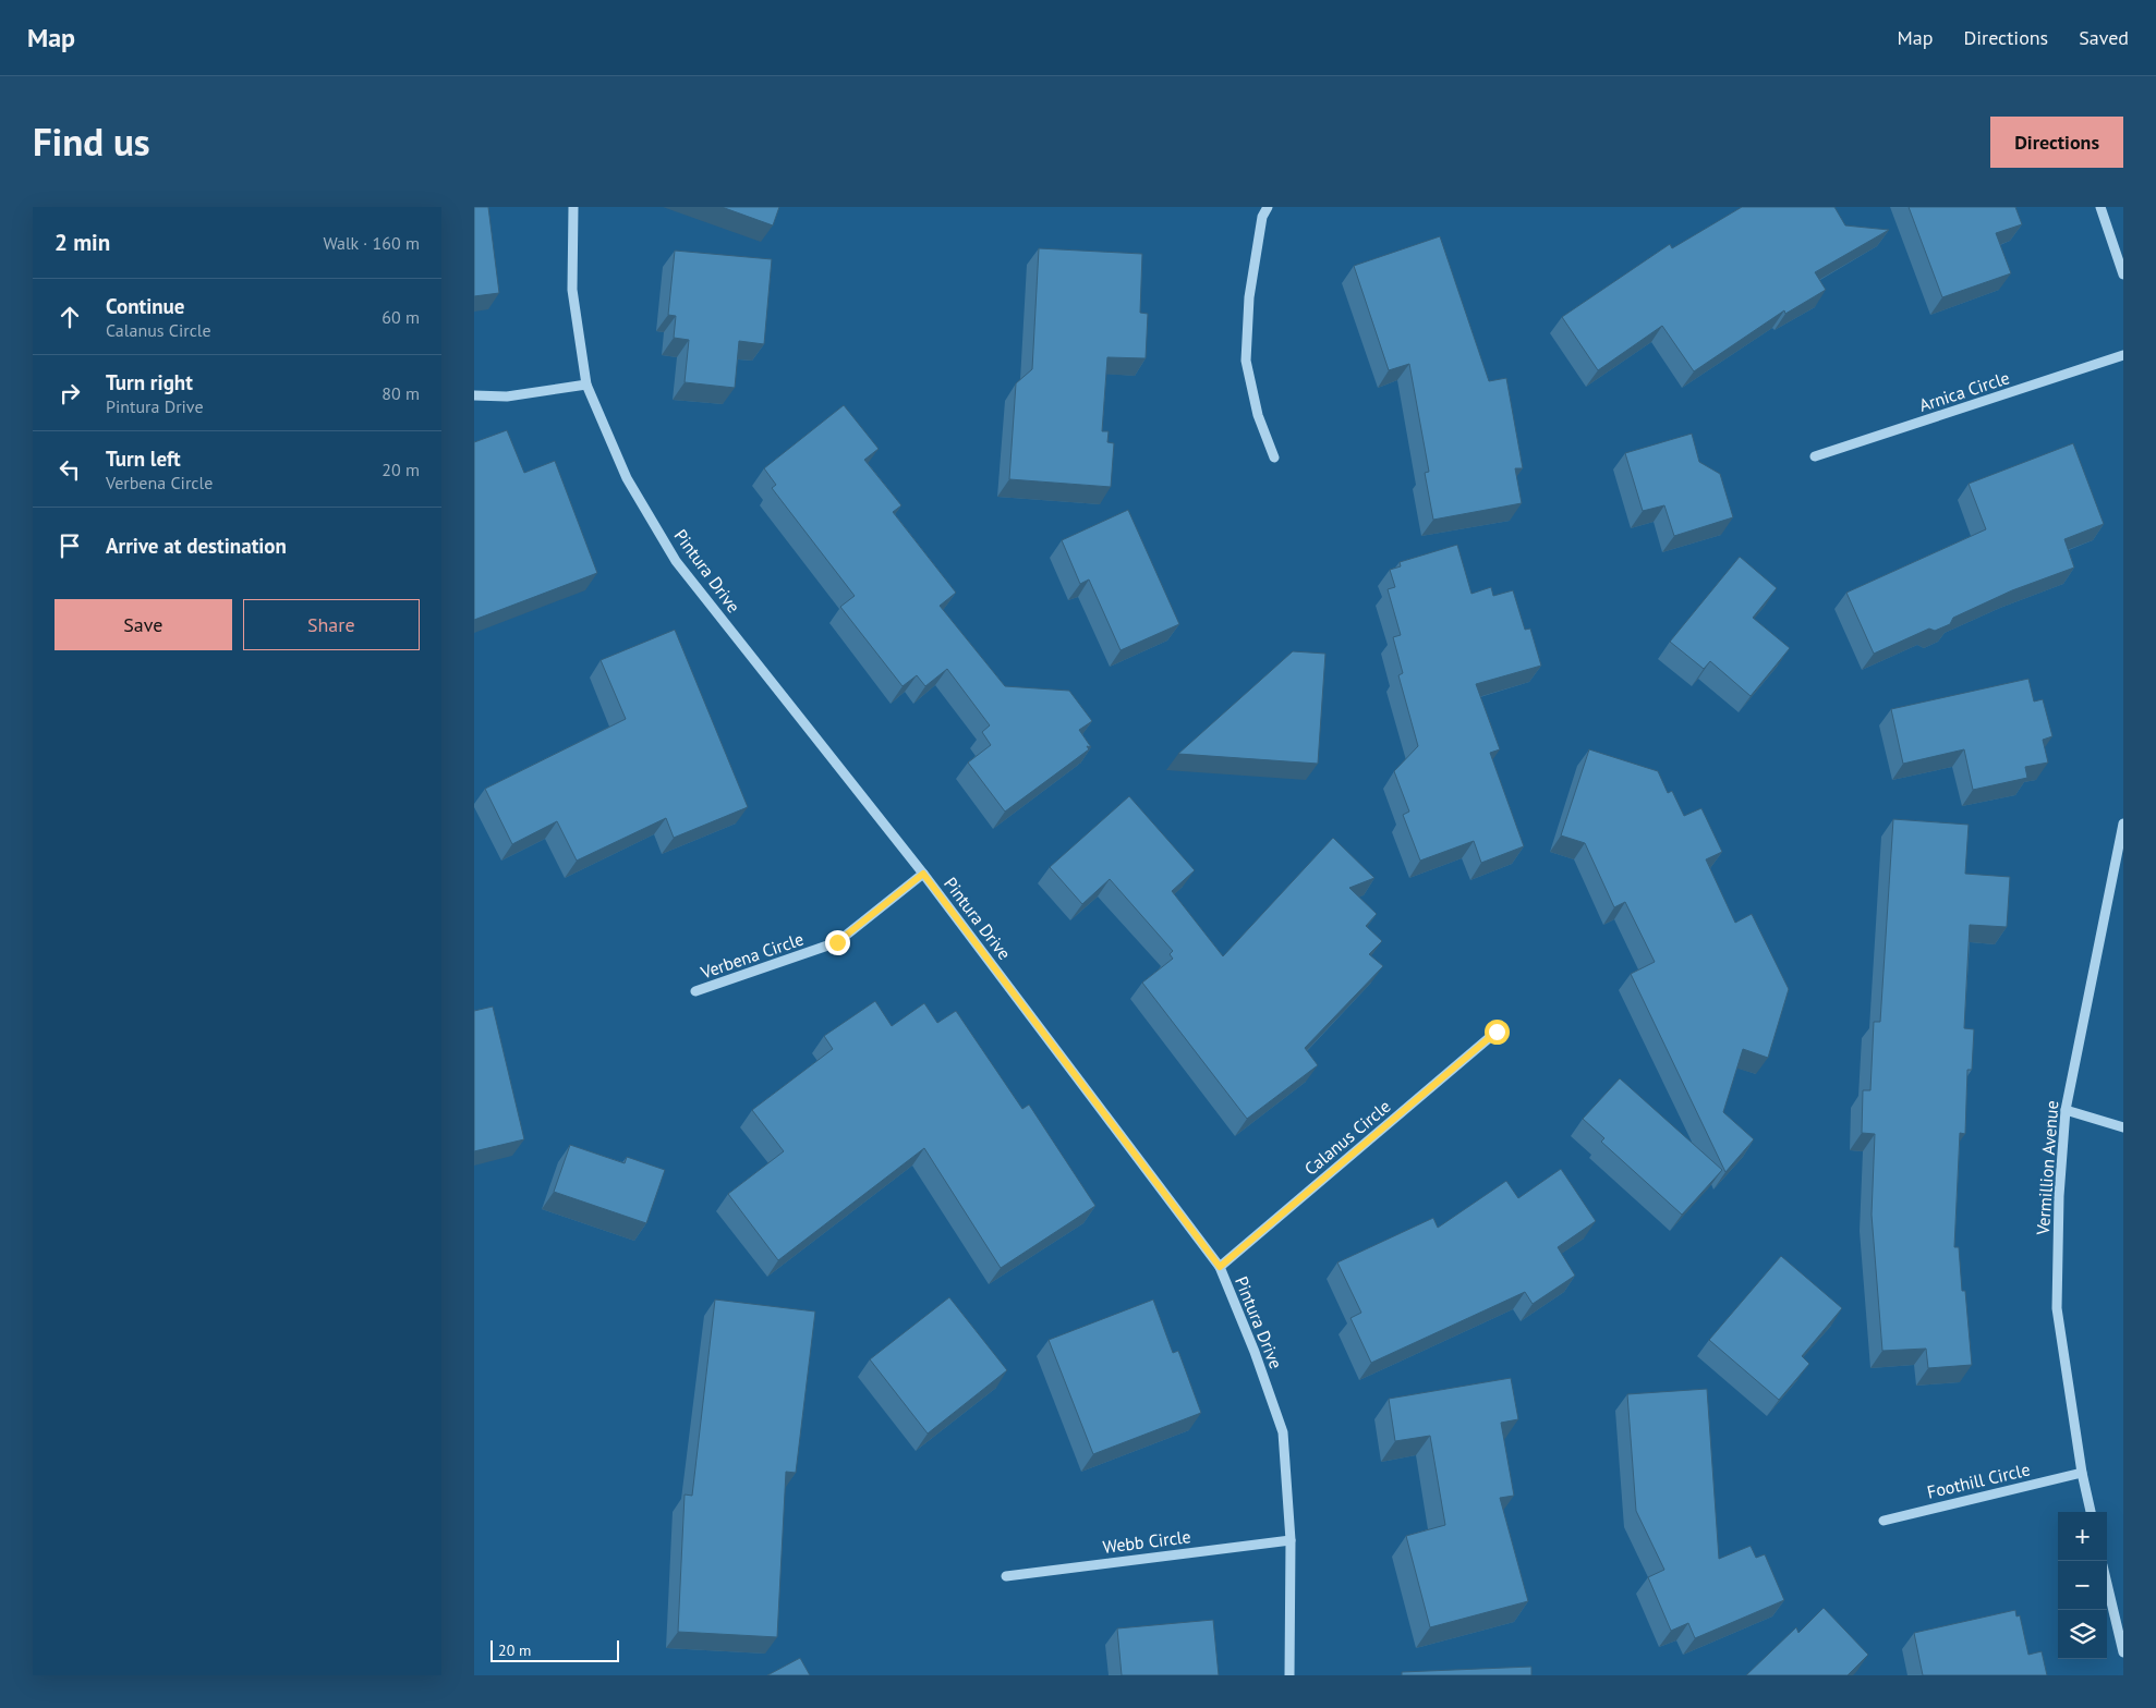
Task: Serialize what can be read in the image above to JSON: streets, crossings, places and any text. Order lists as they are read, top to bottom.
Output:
{
  "streets": {
    "street": [
      "Arnica Circle",
      "Pintura Drive",
      "Verbena Circle",
      "Calanus Circle",
      "Vermillion Avenue",
      "Foothill Circle",
      "Webb Circle"
    ]
  },
  "crossings": [
    ["Pintura Drive", "Verbena Circle"],
    ["Pintura Drive", "Calanus Circle"],
    ["Pintura Drive", "Webb Circle"],
    ["Vermillion Avenue", "Foothill Circle"]
  ],
  "scale_bar": "20 m",
  "page": {
    "header": "Map",
    "nav": ["Map", "Directions", "Saved"],
    "title": "Find us",
    "buttons": [
      "Directions",
      ["Save", "Share"]
    ],
    "heading": ["2 min", "Walk · 160 m"],
    "list": [
      ["Continue", "Calanus Circle", "60 m"],
      ["Turn right", "Pintura Drive", "80 m"],
      ["Turn left", "Verbena Circle", "20 m"],
      "Arrive at destination"
    ],
    "map_buttons": ["+", "−"],
    "scale": "20 m"
  }
}
